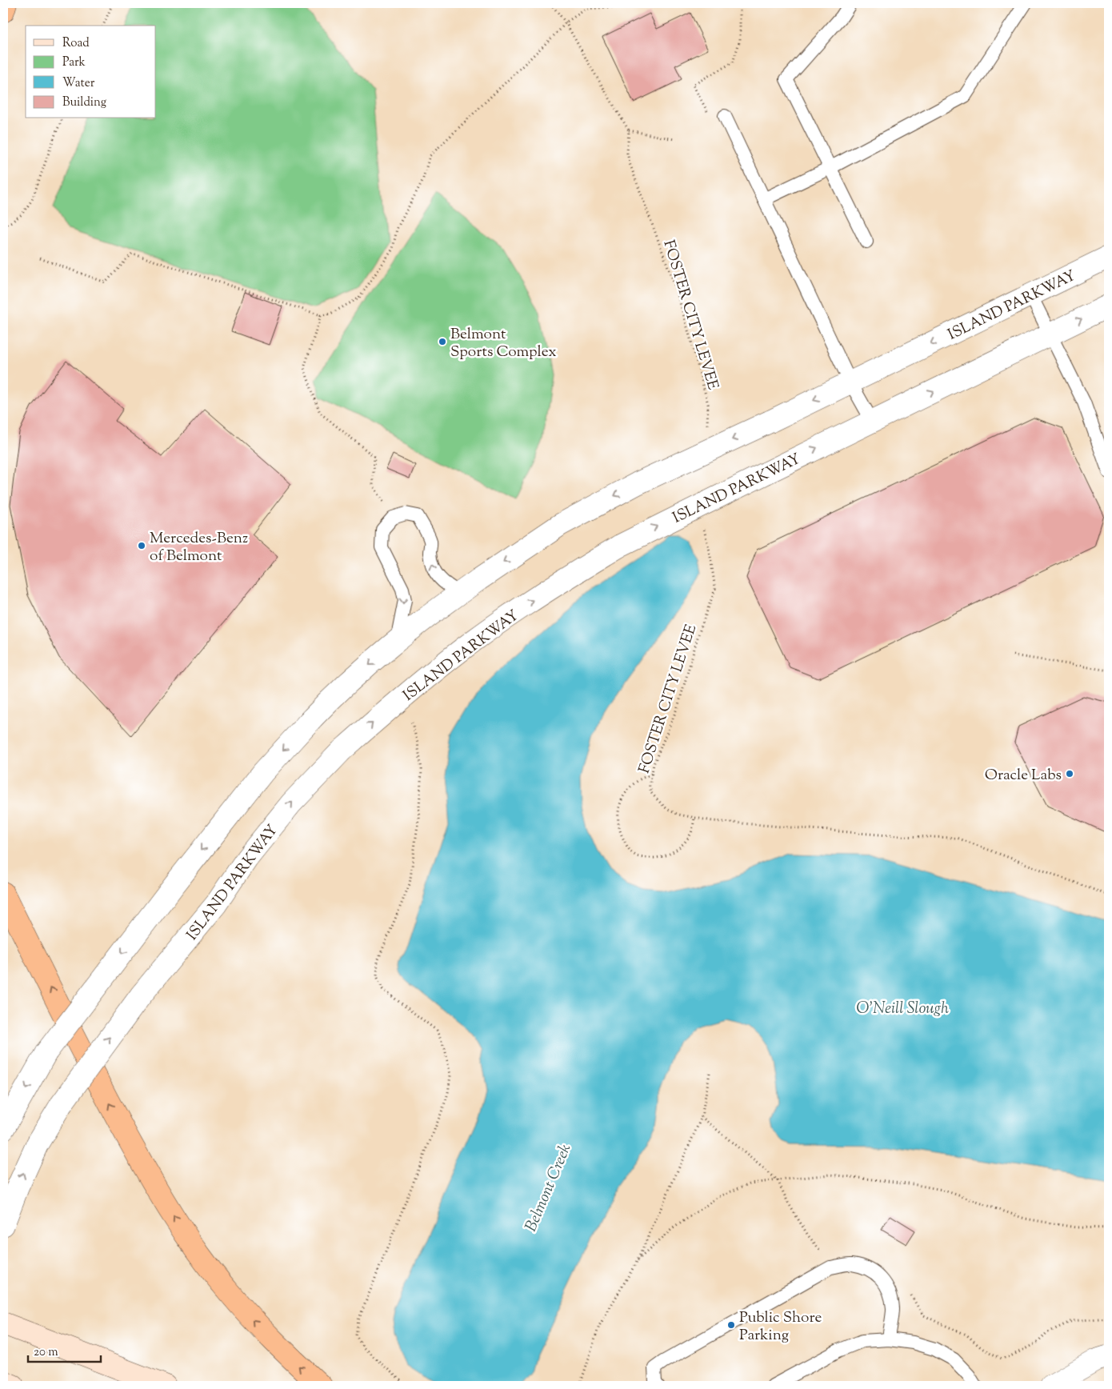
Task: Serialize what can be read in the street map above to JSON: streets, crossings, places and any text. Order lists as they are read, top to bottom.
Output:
{
  "streets": {
    "street": ["ISLAND PARKWAY"],
    "path": ["FOSTER CITY LEVEE"]
  },
  "water": ["O'Neill Slough", "Belmont Creek"],
  "places": [
    "Belmont Sports Complex",
    "Mercedes-Benz of Belmont",
    "Oracle Labs",
    "Public Shore Parking"
  ],
  "legend": [
    "Road",
    "Park",
    "Water",
    "Building"
  ],
  "scale_bar": "20 m"
}
